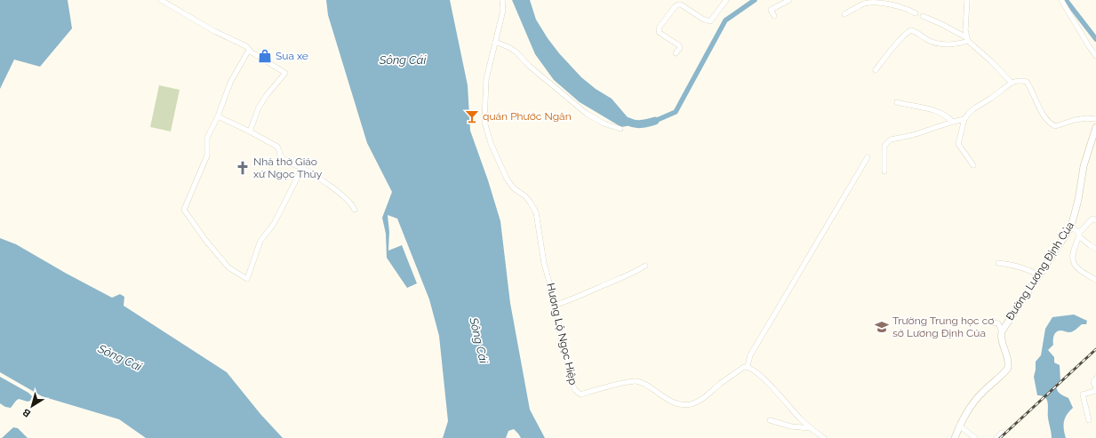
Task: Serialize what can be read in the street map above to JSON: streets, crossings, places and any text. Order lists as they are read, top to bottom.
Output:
{
  "streets": {
    "street": ["Đường Lương Định Của", "Hương Lộ Ngọc Hiệp"]
  },
  "water": ["Sông Cái"],
  "places": {
    "shop": ["Sua xe"],
    "bar": ["quán Phước Ngân"],
    "church": ["Nhà thờ Giáo xứ Ngọc Thủy"],
    "school or university": ["Trường Trung học cơ sở Lương Định Của"]
  },
  "north": "bottom left"
}
